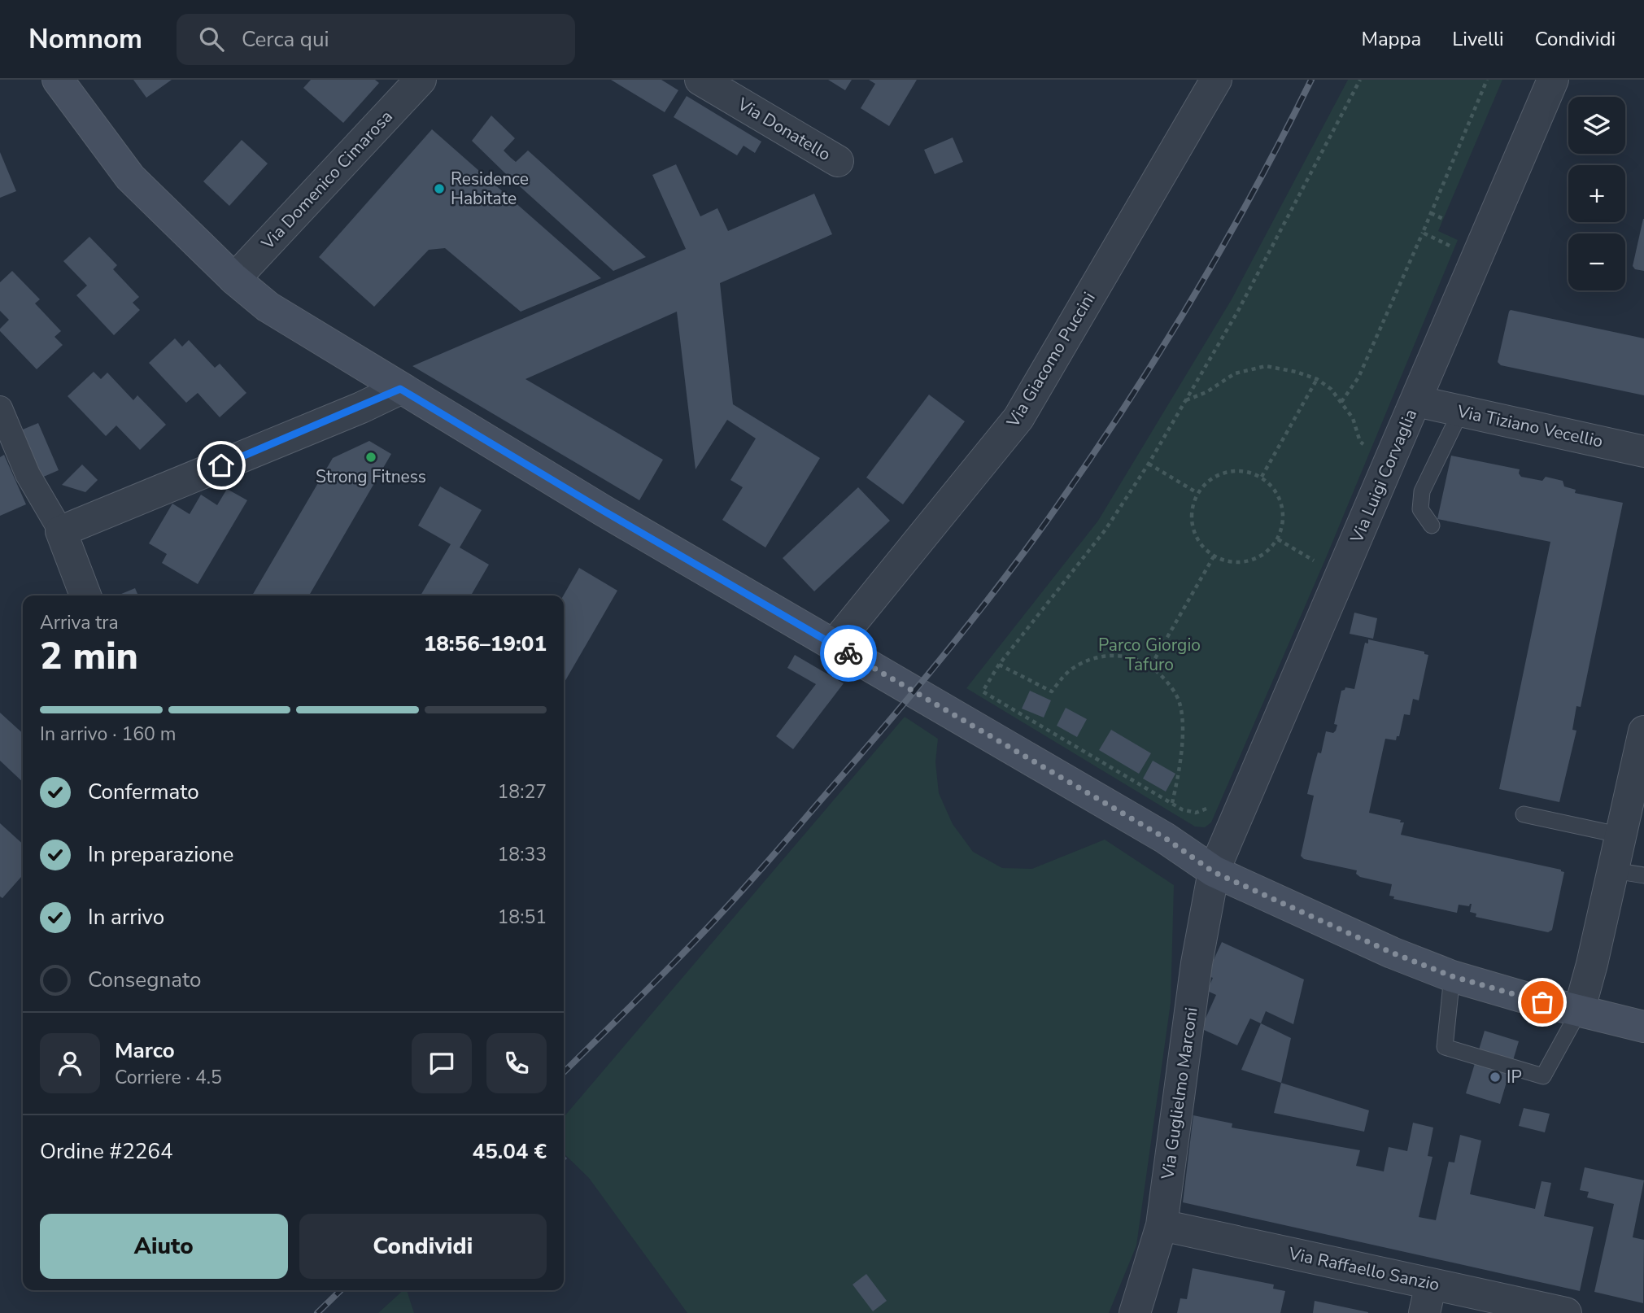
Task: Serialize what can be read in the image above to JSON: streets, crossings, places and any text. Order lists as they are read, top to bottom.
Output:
{
  "streets": {
    "street": [
      "Via Donatello",
      "Via Domenico Cimarosa",
      "Via Giacomo Puccini",
      "Via Tiziano Vecellio",
      "Via Luigi Corvaglia",
      "Via Guglielmo Marconi",
      "Via Raffaello Sanzio"
    ]
  },
  "crossings": [
    ["Via Tiziano Vecellio", "Via Luigi Corvaglia"],
    ["Via Luigi Corvaglia", "Via Guglielmo Marconi"],
    ["Via Guglielmo Marconi", "Via Raffaello Sanzio"]
  ],
  "parks": ["Parco Giorgio Tafuro"],
  "places": ["Residence Habitate", "Strong Fitness", "IP"],
  "page": {
    "header": "Nomnom",
    "search": "Cerca qui",
    "nav": ["Mappa", "Livelli", "Condividi"],
    "map_buttons": ["+", "−"],
    "heading": ["2 min", "Arriva tra", "18:56–19:01"],
    "panel": [
      "Marco",
      "Corriere · 4.5",
      "Ordine #2264",
      "45.04 €"
    ],
    "bar": "In arrivo · 160 m",
    "list": [
      ["Confermato", "18:27"],
      ["In preparazione", "18:33"],
      ["In arrivo", "18:51"],
      "Consegnato"
    ],
    "buttons": ["Aiuto", "Condividi"]
  }
}
